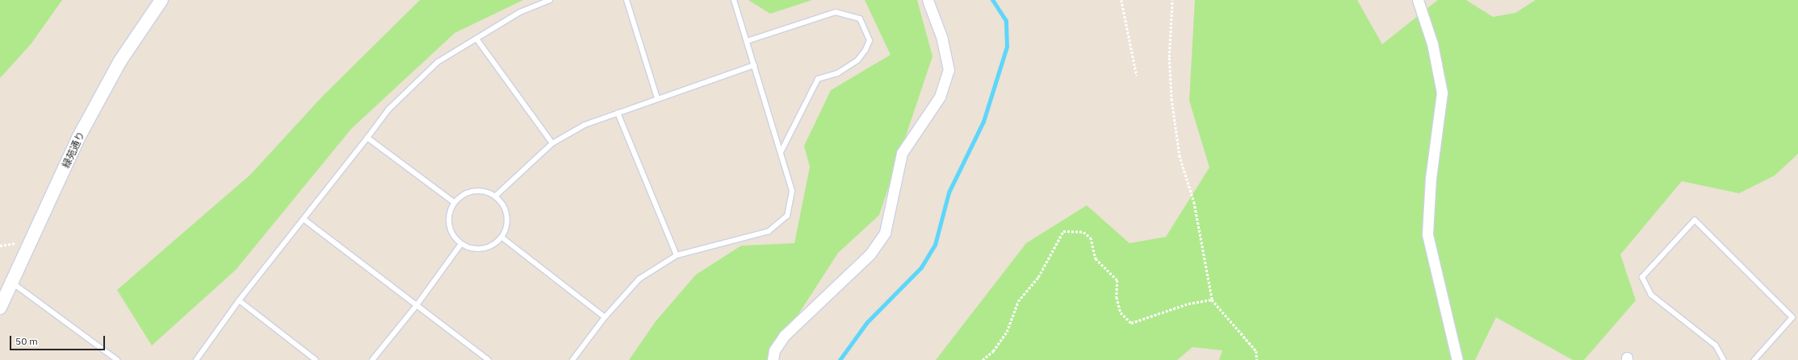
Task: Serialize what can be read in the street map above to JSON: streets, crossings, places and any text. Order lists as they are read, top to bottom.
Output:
{
  "streets": {
    "street": ["緑苑通り"]
  },
  "scale_bar": "50 m"
}
